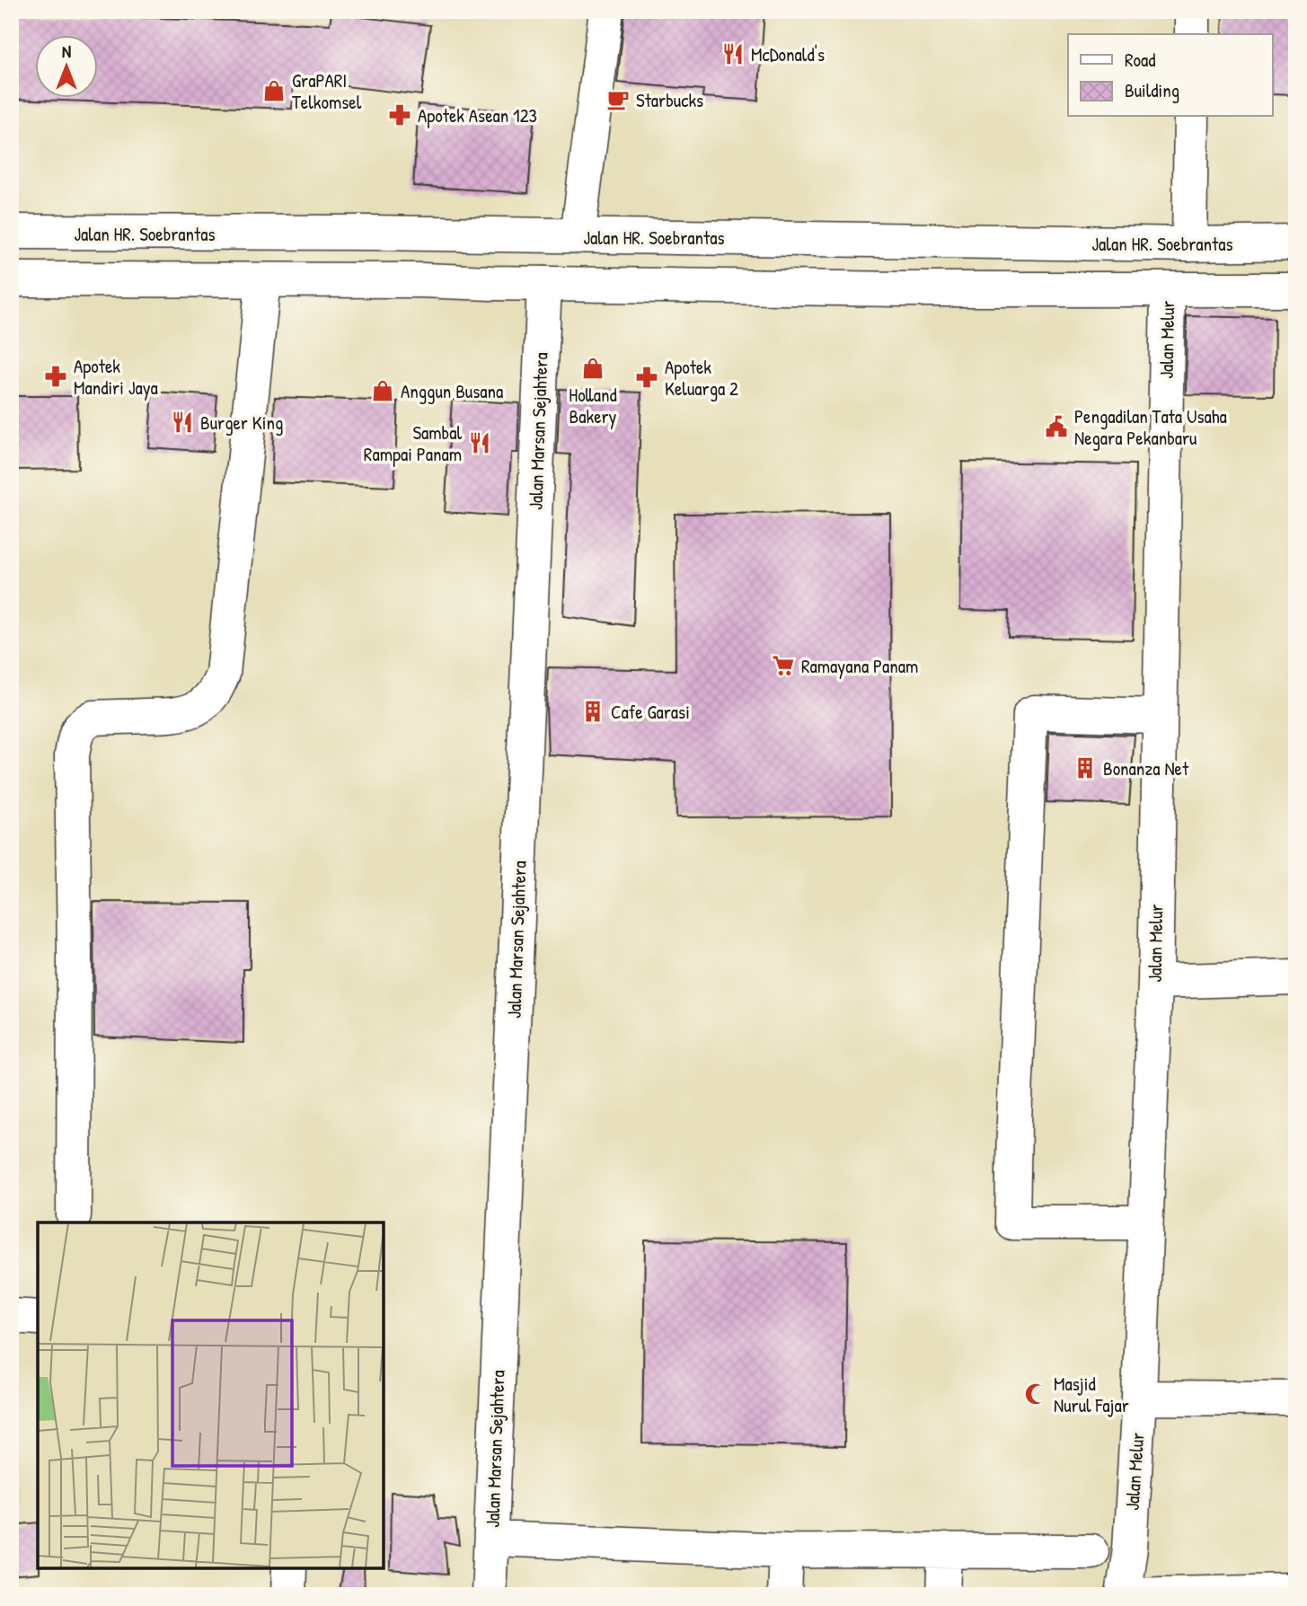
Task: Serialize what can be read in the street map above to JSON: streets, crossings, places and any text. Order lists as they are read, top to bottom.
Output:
{
  "streets": {
    "street": ["Jalan HR. Soebrantas", "Jalan Melur", "Jalan Marsan Sejahtera"]
  },
  "places": {
    "restaurant": ["McDonald's", "Burger King", "Sambal Rampai Panam"],
    "shop": ["GraPARI Telkomsel", "Holland Bakery", "Anggun Busana"],
    "cafe": ["Starbucks"],
    "pharmacy": ["Apotek Asean 123", "Apotek Mandiri Jaya", "Apotek Keluarga 2"],
    "public building": ["Pengadilan Tata Usaha Negara Pekanbaru"],
    "supermarket": ["Ramayana Panam"],
    "building": ["Cafe Garasi", "Bonanza Net"],
    "mosque": ["Masjid Nurul Fajar"]
  },
  "legend": ["Road", "Building"],
  "north": "top"
}
